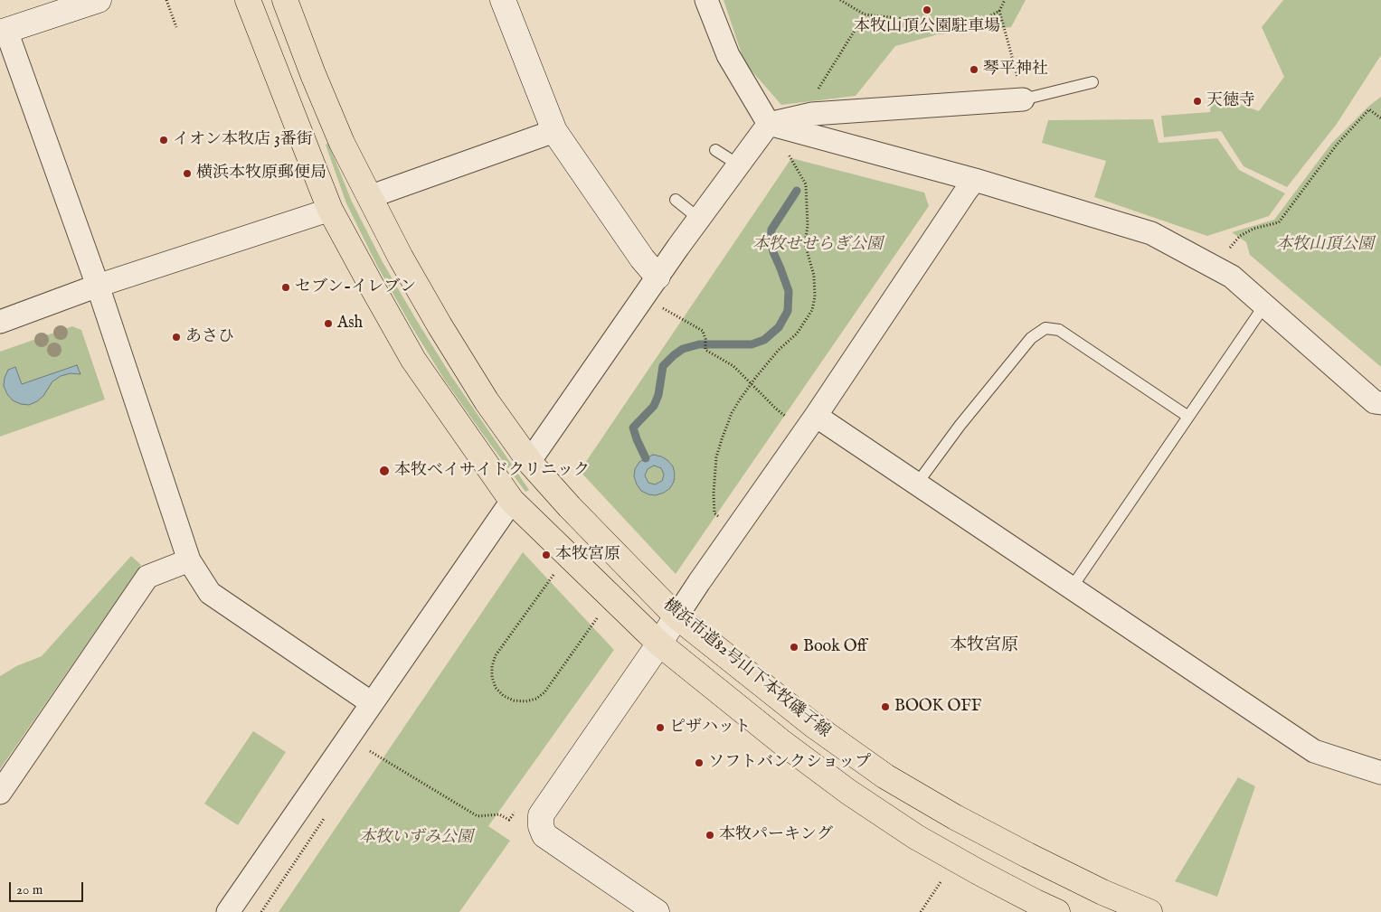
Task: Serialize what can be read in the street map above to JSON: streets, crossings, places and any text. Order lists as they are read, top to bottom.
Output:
{
  "streets": {
    "main road": ["横浜市道82号山下本牧磯子線"]
  },
  "districts": ["本牧宮原"],
  "parks": ["本牧せせらぎ公園", "本牧山頂公園", "本牧いずみ公園"],
  "places": [
    "本牧山頂公園駐車場",
    "琴平神社",
    "天徳寺",
    "イオン本牧店 3番街",
    "横浜本牧原郵便局",
    "セブン-イレブン",
    "Ash",
    "あさひ",
    "本牧ベイサイドクリニック",
    "本牧宮原",
    "Book Off",
    "BOOK OFF",
    "ピザハット",
    "ソフトバンクショップ",
    "本牧パーキング"
  ],
  "scale_bar": "20 m"
}
